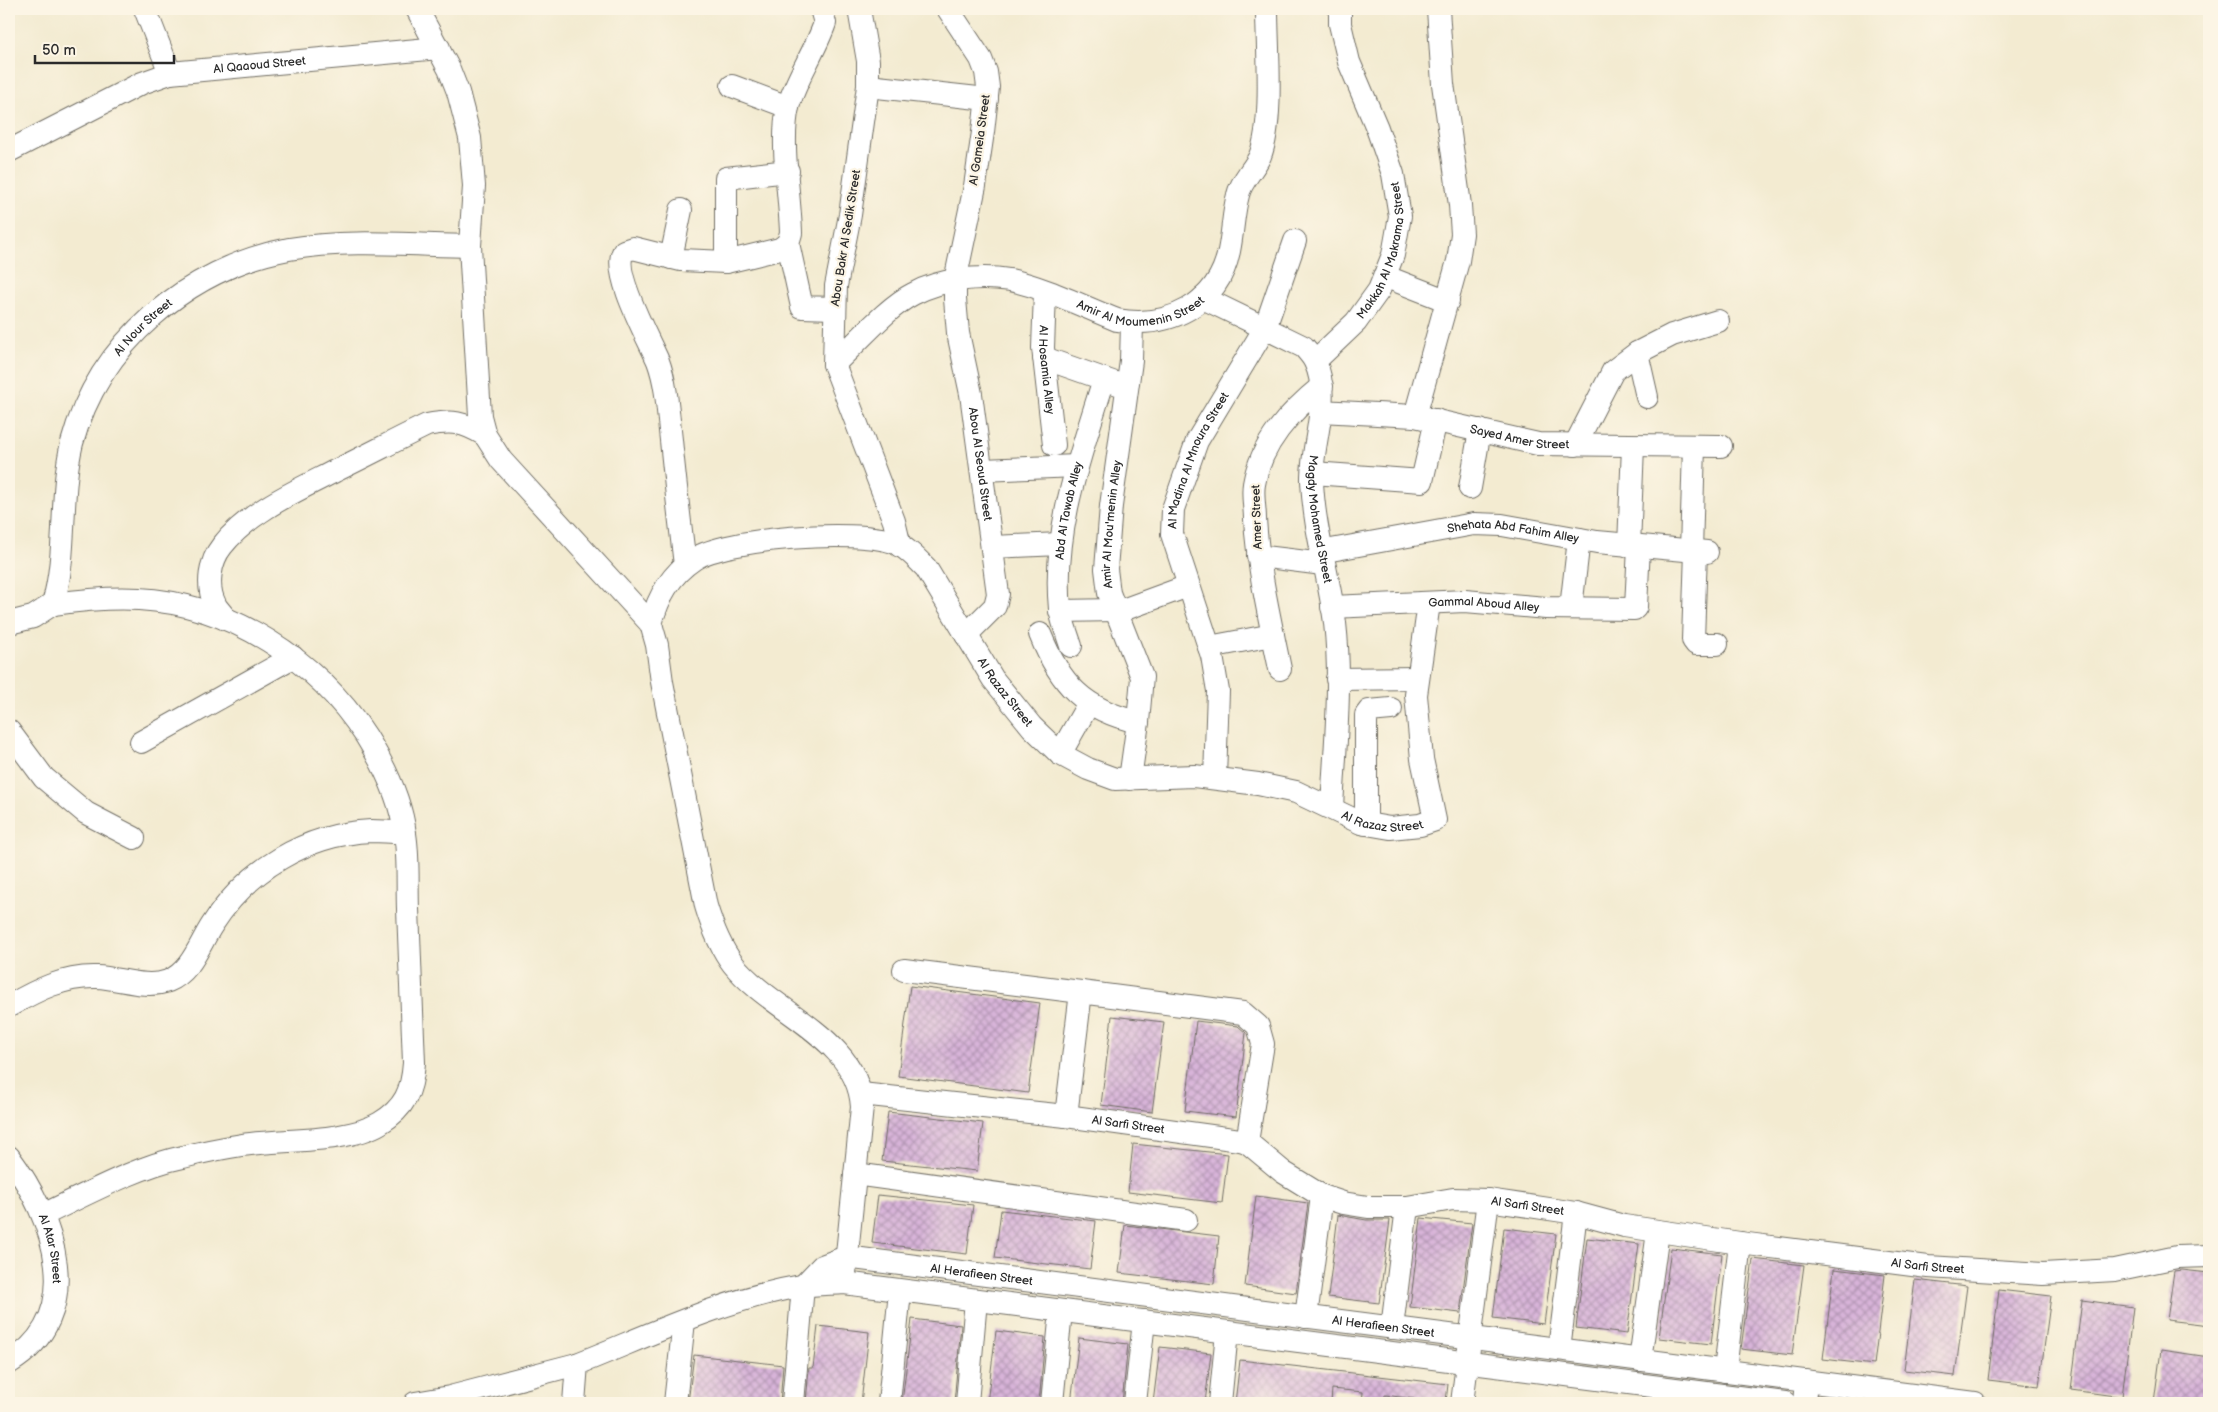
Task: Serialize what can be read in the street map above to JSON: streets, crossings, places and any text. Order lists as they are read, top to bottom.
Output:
{
  "streets": {
    "street": [
      "Al Qaaoud Street",
      "Al Gameia Street",
      "Abou Bakr Al Sedik Street",
      "Makkah Al Makrama Street",
      "Amir Al Moumenin Street",
      "Al Nour Street",
      "Al Hosamia Alley",
      "Sayed Amer Street",
      "Al Madina Al Mnoura Street",
      "Abou Al Seoud Street",
      "Abd Al Tawab Alley",
      "Amer Street",
      "Magdy Mohamed Street",
      "Amir Al Mou'menin Alley",
      "Shehata Abd Fahim Alley",
      "Gammal Aboud Alley",
      "Al Razaz Street",
      "Al Sarfi Street",
      "Al Atar Street",
      "Al Herafieen Street"
    ]
  },
  "crossings": [
    ["Al Gameia Street", "Amir Al Moumenin Street"],
    ["Al Gameia Street", "Abou Al Seoud Street"],
    ["Abou Bakr Al Sedik Street", "Amir Al Moumenin Street"],
    ["Abou Bakr Al Sedik Street", "Al Razaz Street"],
    ["Makkah Al Makrama Street", "Magdy Mohamed Street"],
    ["Amir Al Moumenin Street", "Al Hosamia Alley"],
    ["Amir Al Moumenin Street", "Abou Al Seoud Street"],
    ["Amir Al Moumenin Street", "Magdy Mohamed Street"],
    ["Amir Al Moumenin Street", "Amir Al Mou'menin Alley"],
    ["Sayed Amer Street", "Magdy Mohamed Street"],
    ["Al Madina Al Mnoura Street", "Magdy Mohamed Street"],
    ["Al Madina Al Mnoura Street", "Al Razaz Street"],
    ["Abou Al Seoud Street", "Al Razaz Street"],
    ["Amer Street", "Magdy Mohamed Street"],
    ["Amer Street", "Shehata Abd Fahim Alley"],
    ["Magdy Mohamed Street", "Shehata Abd Fahim Alley"],
    ["Magdy Mohamed Street", "Gammal Aboud Alley"],
    ["Magdy Mohamed Street", "Al Razaz Street"],
    ["Amir Al Mou'menin Alley", "Al Razaz Street"],
    ["Shehata Abd Fahim Alley", "Gammal Aboud Alley"]
  ],
  "scale_bar": "50 m"
}
